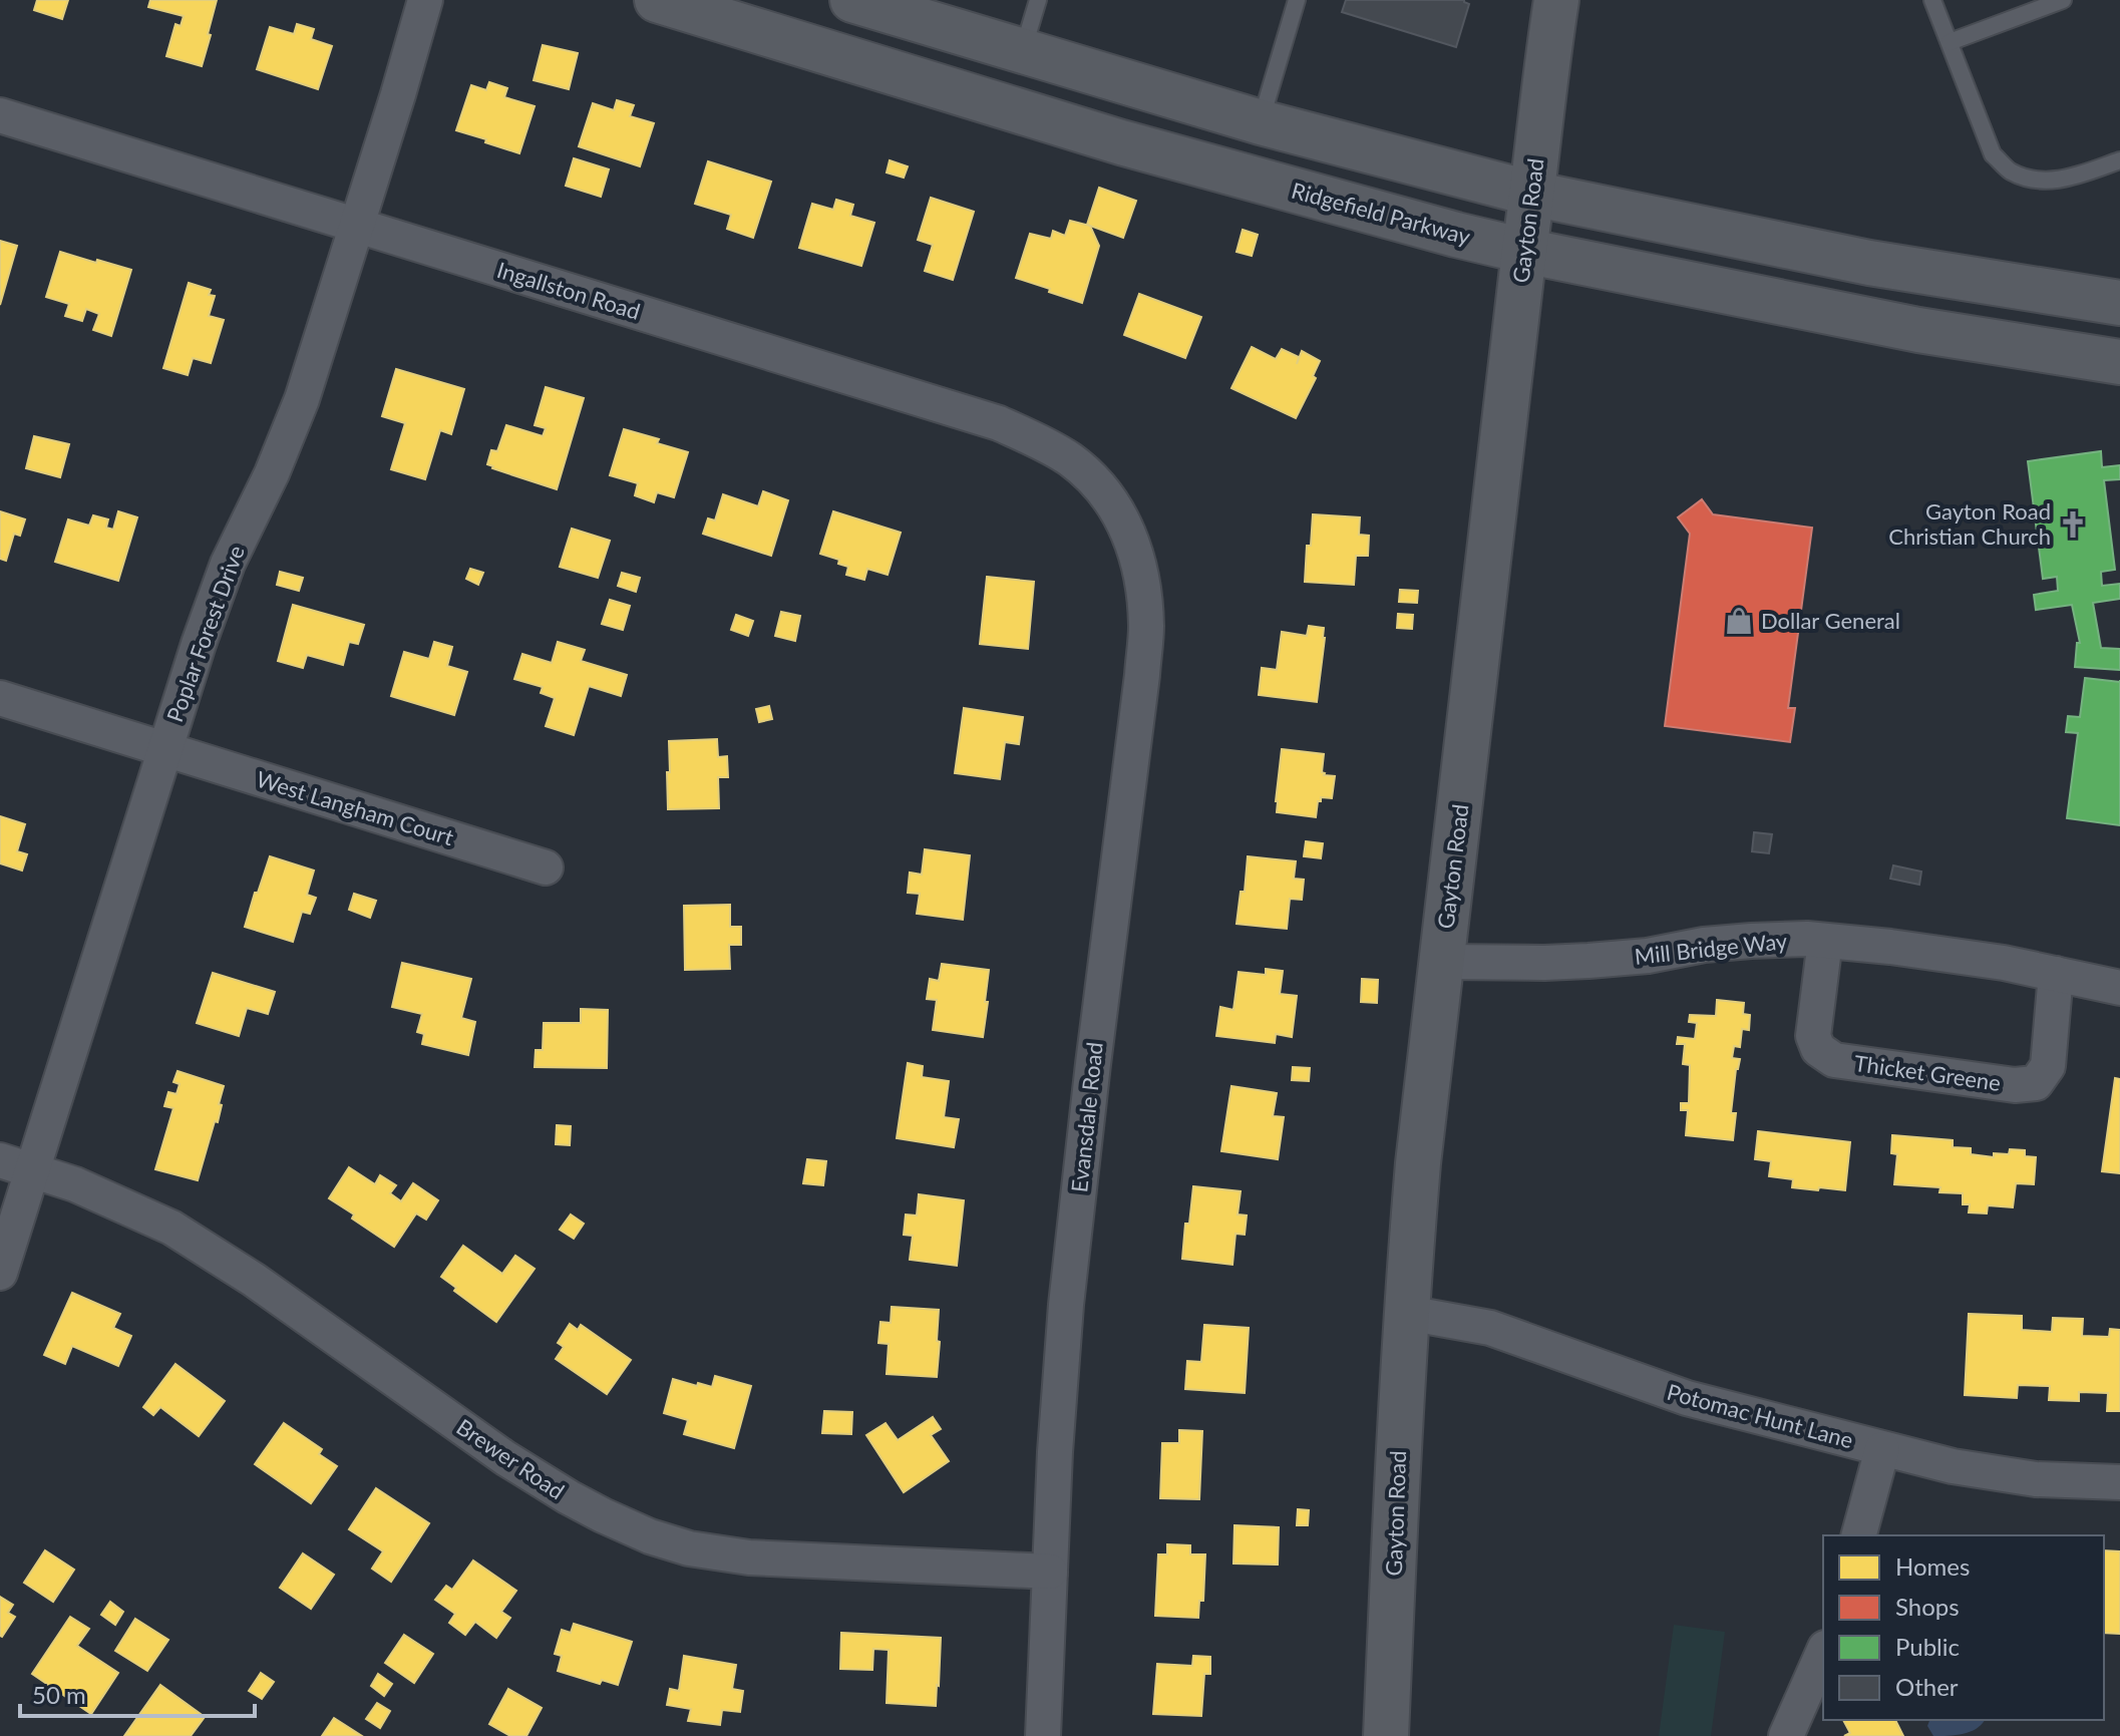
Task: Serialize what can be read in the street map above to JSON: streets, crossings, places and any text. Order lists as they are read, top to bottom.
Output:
{
  "streets": {
    "main road": ["Ridgefield Parkway", "Gayton Road"],
    "street": [
      "Ingallston Road",
      "Poplar Forest Drive",
      "West Langham Court",
      "Mill Bridge Way",
      "Thicket Greene",
      "Evansdale Road",
      "Potomac Hunt Lane",
      "Brewer Road"
    ]
  },
  "crossings": [
    ["Ridgefield Parkway", "Gayton Road"],
    ["Gayton Road", "Mill Bridge Way"],
    ["Gayton Road", "Potomac Hunt Lane"],
    ["Ingallston Road", "Poplar Forest Drive"],
    ["Ingallston Road", "Evansdale Road"],
    ["Poplar Forest Drive", "West Langham Court"],
    ["Poplar Forest Drive", "Brewer Road"],
    ["Mill Bridge Way", "Thicket Greene"],
    ["Evansdale Road", "Brewer Road"]
  ],
  "places": {
    "church": ["Gayton Road Christian Church"],
    "shop": ["Dollar General"]
  },
  "legend": [
    "Homes",
    "Shops",
    "Public",
    "Other"
  ],
  "scale_bar": "50 m"
}
